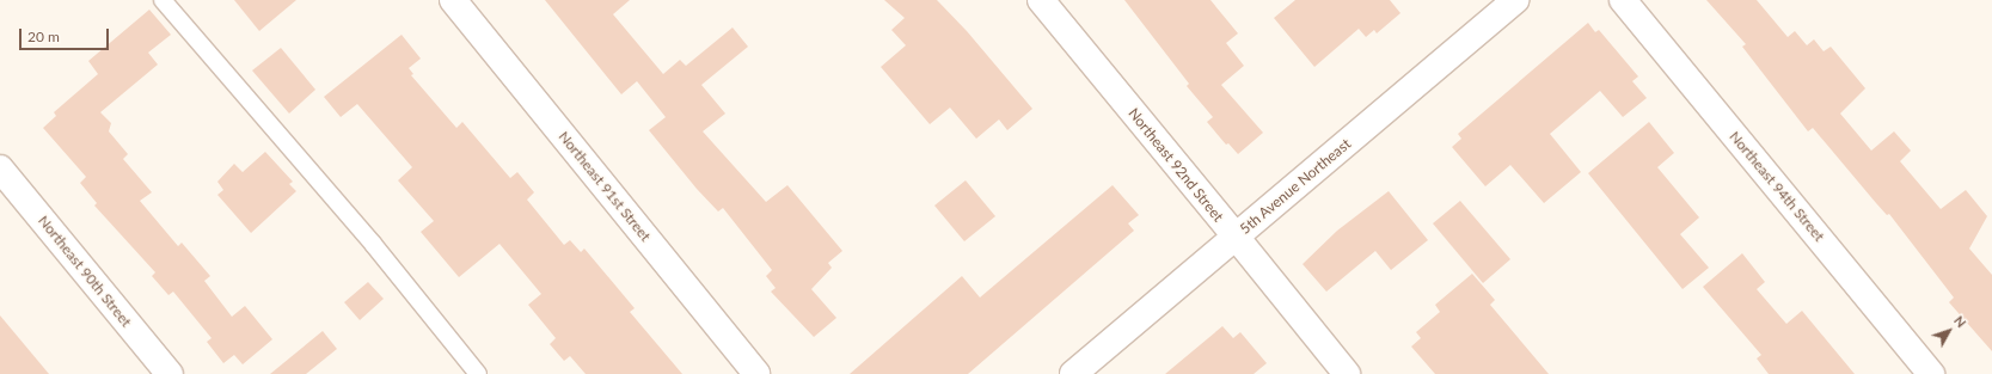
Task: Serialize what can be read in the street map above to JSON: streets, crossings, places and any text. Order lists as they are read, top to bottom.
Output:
{
  "streets": {
    "street": [
      "Northeast 92nd Street",
      "Northeast 91st Street",
      "5th Avenue Northeast",
      "Northeast 94th Street",
      "Northeast 90th Street"
    ]
  },
  "crossings": [
    ["Northeast 92nd Street", "5th Avenue Northeast"]
  ],
  "scale_bar": "20 m",
  "north": "top right"
}
